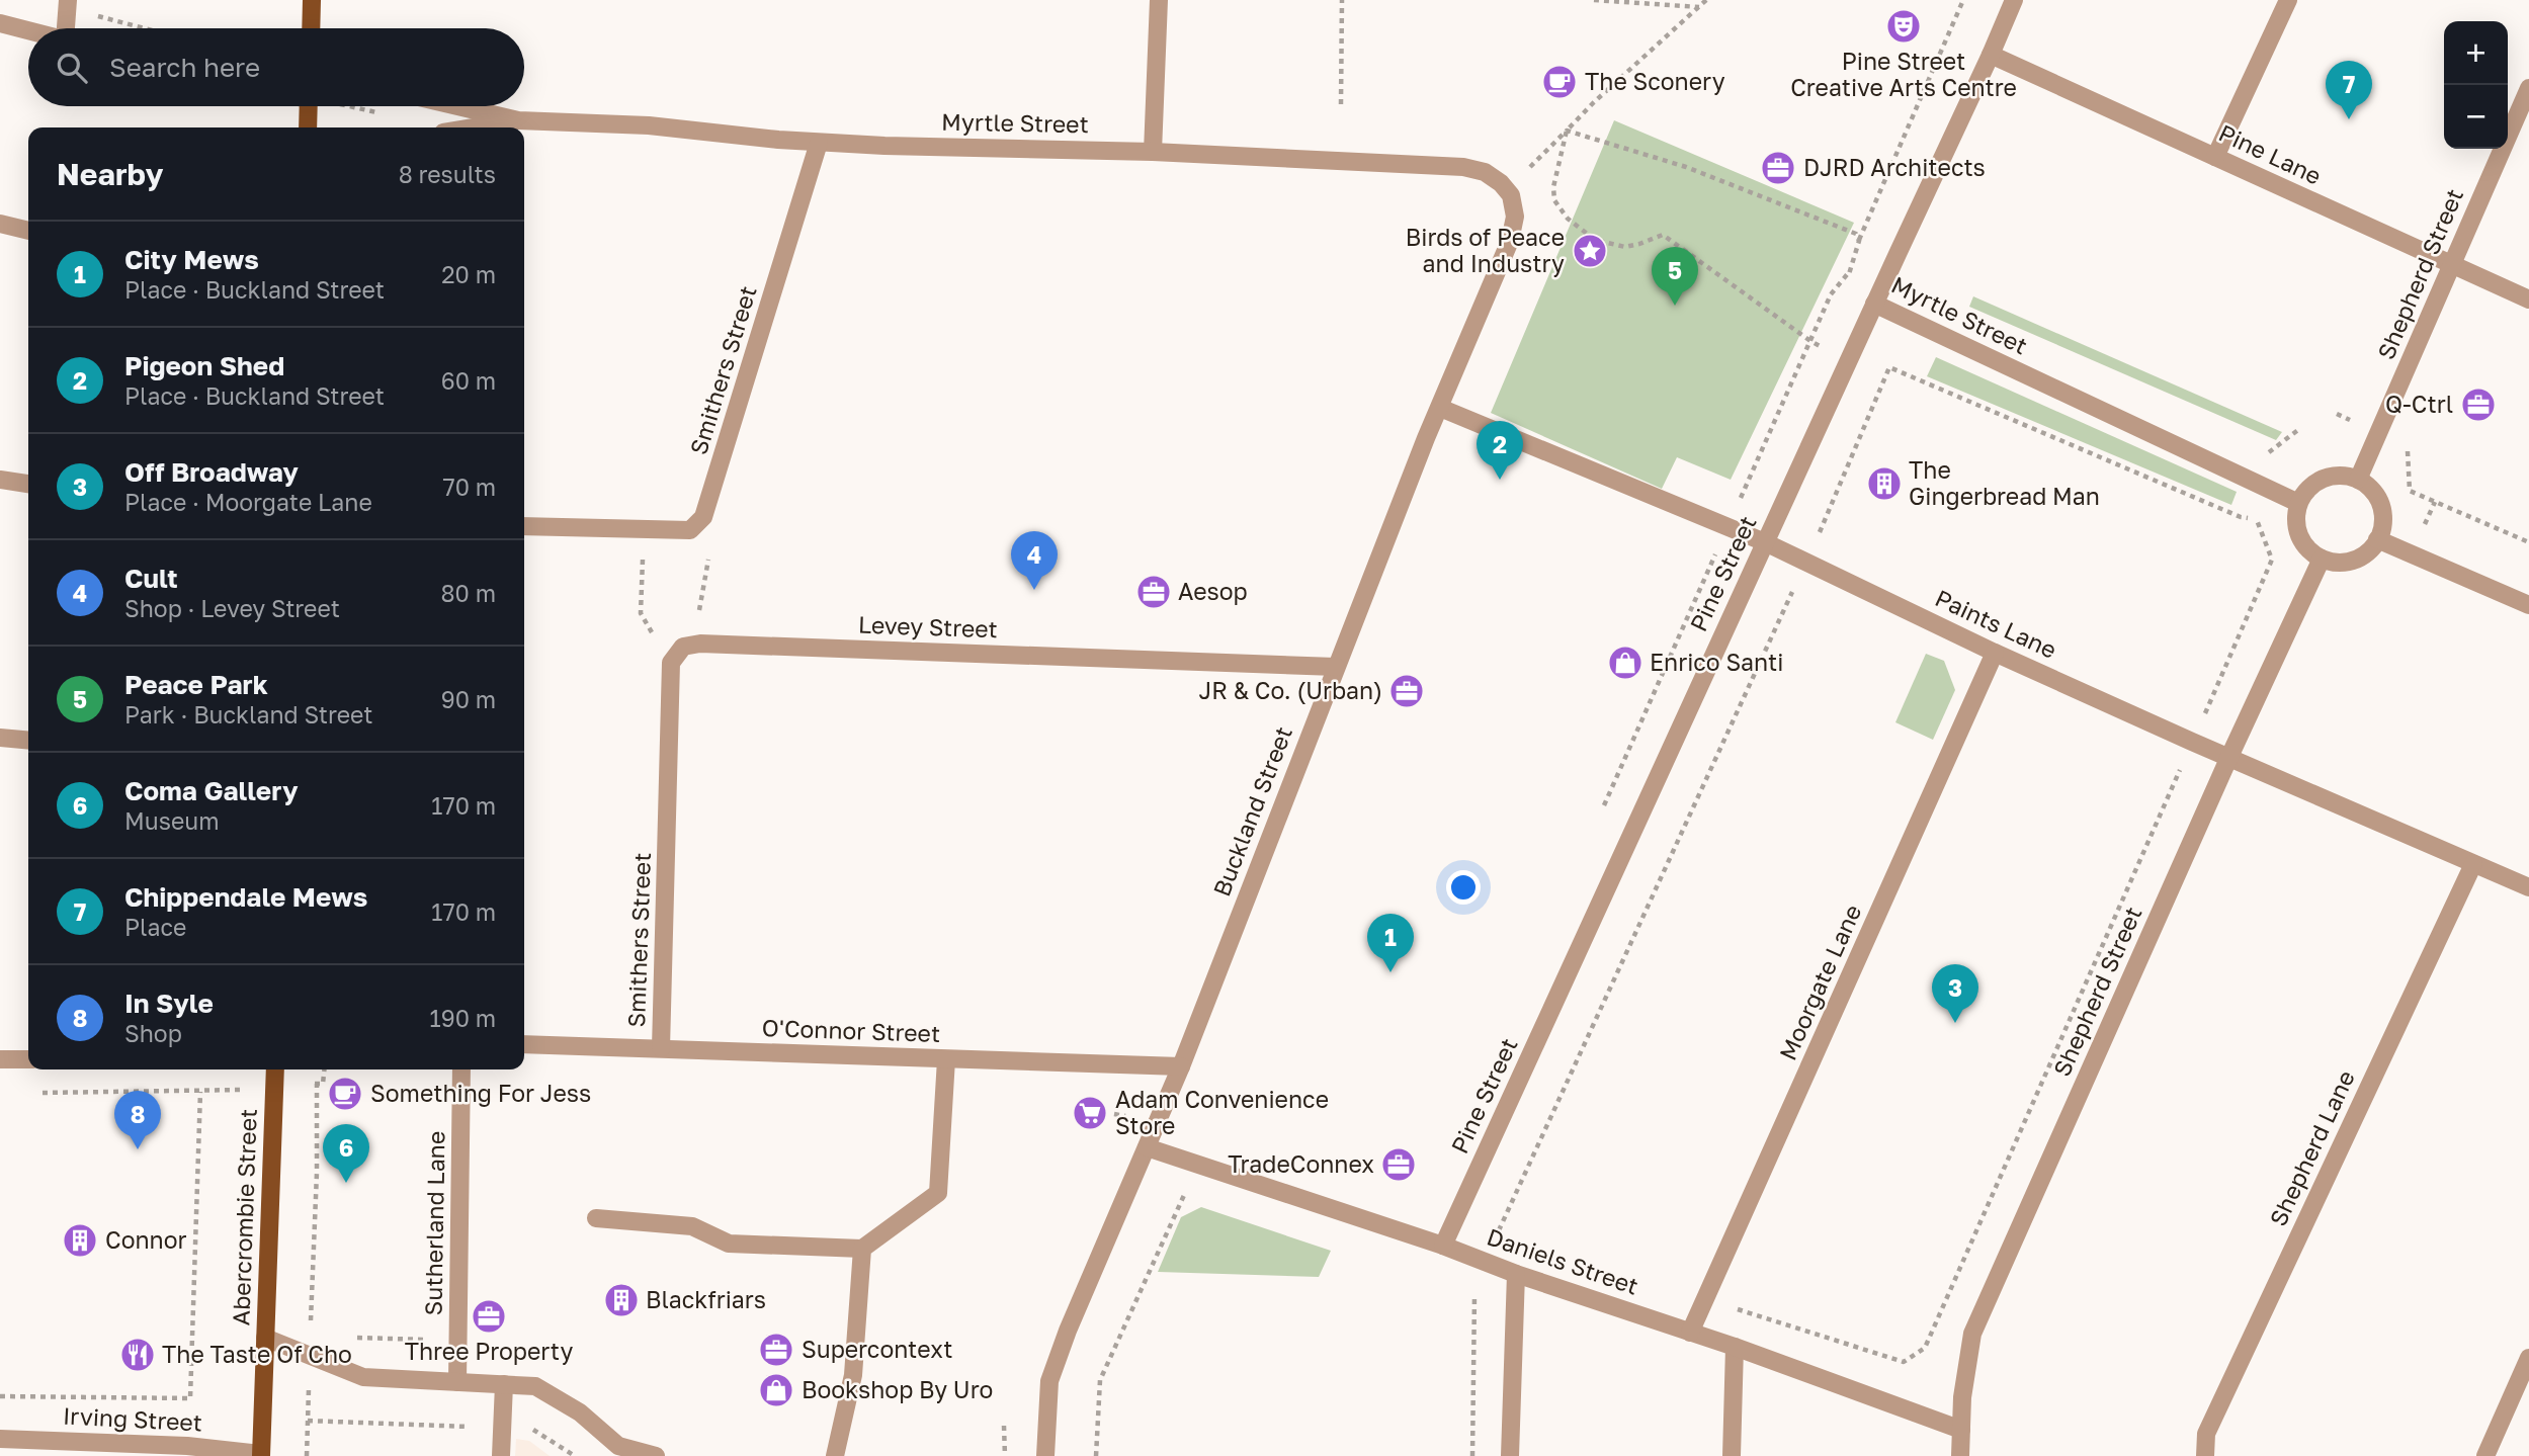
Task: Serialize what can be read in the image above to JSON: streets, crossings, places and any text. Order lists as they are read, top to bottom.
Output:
{
  "streets": {
    "main road": ["Abercrombie Street"],
    "street": [
      "Myrtle Street",
      "Pine Lane",
      "Shepherd Street",
      "Smithers Street",
      "Pine Street",
      "Paints Lane",
      "Levey Street",
      "Buckland Street",
      "Moorgate Lane",
      "O'Connor Street",
      "Shepherd Lane",
      "Sutherland Lane",
      "Daniels Street",
      "Irving Street"
    ]
  },
  "crossings": [
    ["Myrtle Street", "Shepherd Street"],
    ["Myrtle Street", "Smithers Street"],
    ["Myrtle Street", "Pine Street"],
    ["Myrtle Street", "Buckland Street"],
    ["Pine Lane", "Shepherd Street"],
    ["Pine Lane", "Pine Street"],
    ["Shepherd Street", "Paints Lane"],
    ["Shepherd Street", "Daniels Street"],
    ["Smithers Street", "Levey Street"],
    ["Smithers Street", "O'Connor Street"],
    ["Pine Street", "Paints Lane"],
    ["Pine Street", "Daniels Street"],
    ["Paints Lane", "Buckland Street"],
    ["Paints Lane", "Moorgate Lane"],
    ["Paints Lane", "Shepherd Lane"],
    ["Levey Street", "Buckland Street"],
    ["Buckland Street", "O'Connor Street"],
    ["Buckland Street", "Daniels Street"],
    ["Moorgate Lane", "Daniels Street"],
    ["Abercrombie Street", "Irving Street"]
  ],
  "places": {
    "theatre": ["Pine Street Creative Arts Centre"],
    "cafe": ["The Sconery", "Something For Jess"],
    "office": [
      "DJRD Architects",
      "Q-Ctrl",
      "Aesop",
      "JR & Co. (Urban)",
      "TradeConnex",
      "Three Property",
      "Supercontext"
    ],
    "place": ["Birds of Peace and Industry"],
    "building": ["The Gingerbread Man", "Connor", "Blackfriars"],
    "shop": ["Enrico Santi", "Bookshop By Uro"],
    "supermarket": ["Adam Convenience Store"],
    "restaurant": ["The Taste Of Cho"]
  },
  "page": {
    "map_buttons": ["+", "−"],
    "search": "Search here",
    "pins": [
      "7",
      "5",
      "2",
      "4",
      "1",
      "3",
      "8",
      "6"
    ],
    "heading": ["Nearby", "8 results"],
    "list": [
      {
        "mark": "1",
        "name": "City Mews",
        "note": "Place · Buckland Street",
        "value": "20 m"
      },
      {
        "mark": "2",
        "name": "Pigeon Shed",
        "note": "Place · Buckland Street",
        "value": "60 m"
      },
      {
        "mark": "3",
        "name": "Off Broadway",
        "note": "Place · Moorgate Lane",
        "value": "70 m"
      },
      {
        "mark": "4",
        "name": "Cult",
        "note": "Shop · Levey Street",
        "value": "80 m"
      },
      {
        "mark": "5",
        "name": "Peace Park",
        "note": "Park · Buckland Street",
        "value": "90 m"
      },
      {
        "mark": "6",
        "name": "Coma Gallery",
        "note": "Museum",
        "value": "170 m"
      },
      {
        "mark": "7",
        "name": "Chippendale Mews",
        "note": "Place",
        "value": "170 m"
      },
      {
        "mark": "8",
        "name": "In Syle",
        "note": "Shop",
        "value": "190 m"
      }
    ]
  }
}
